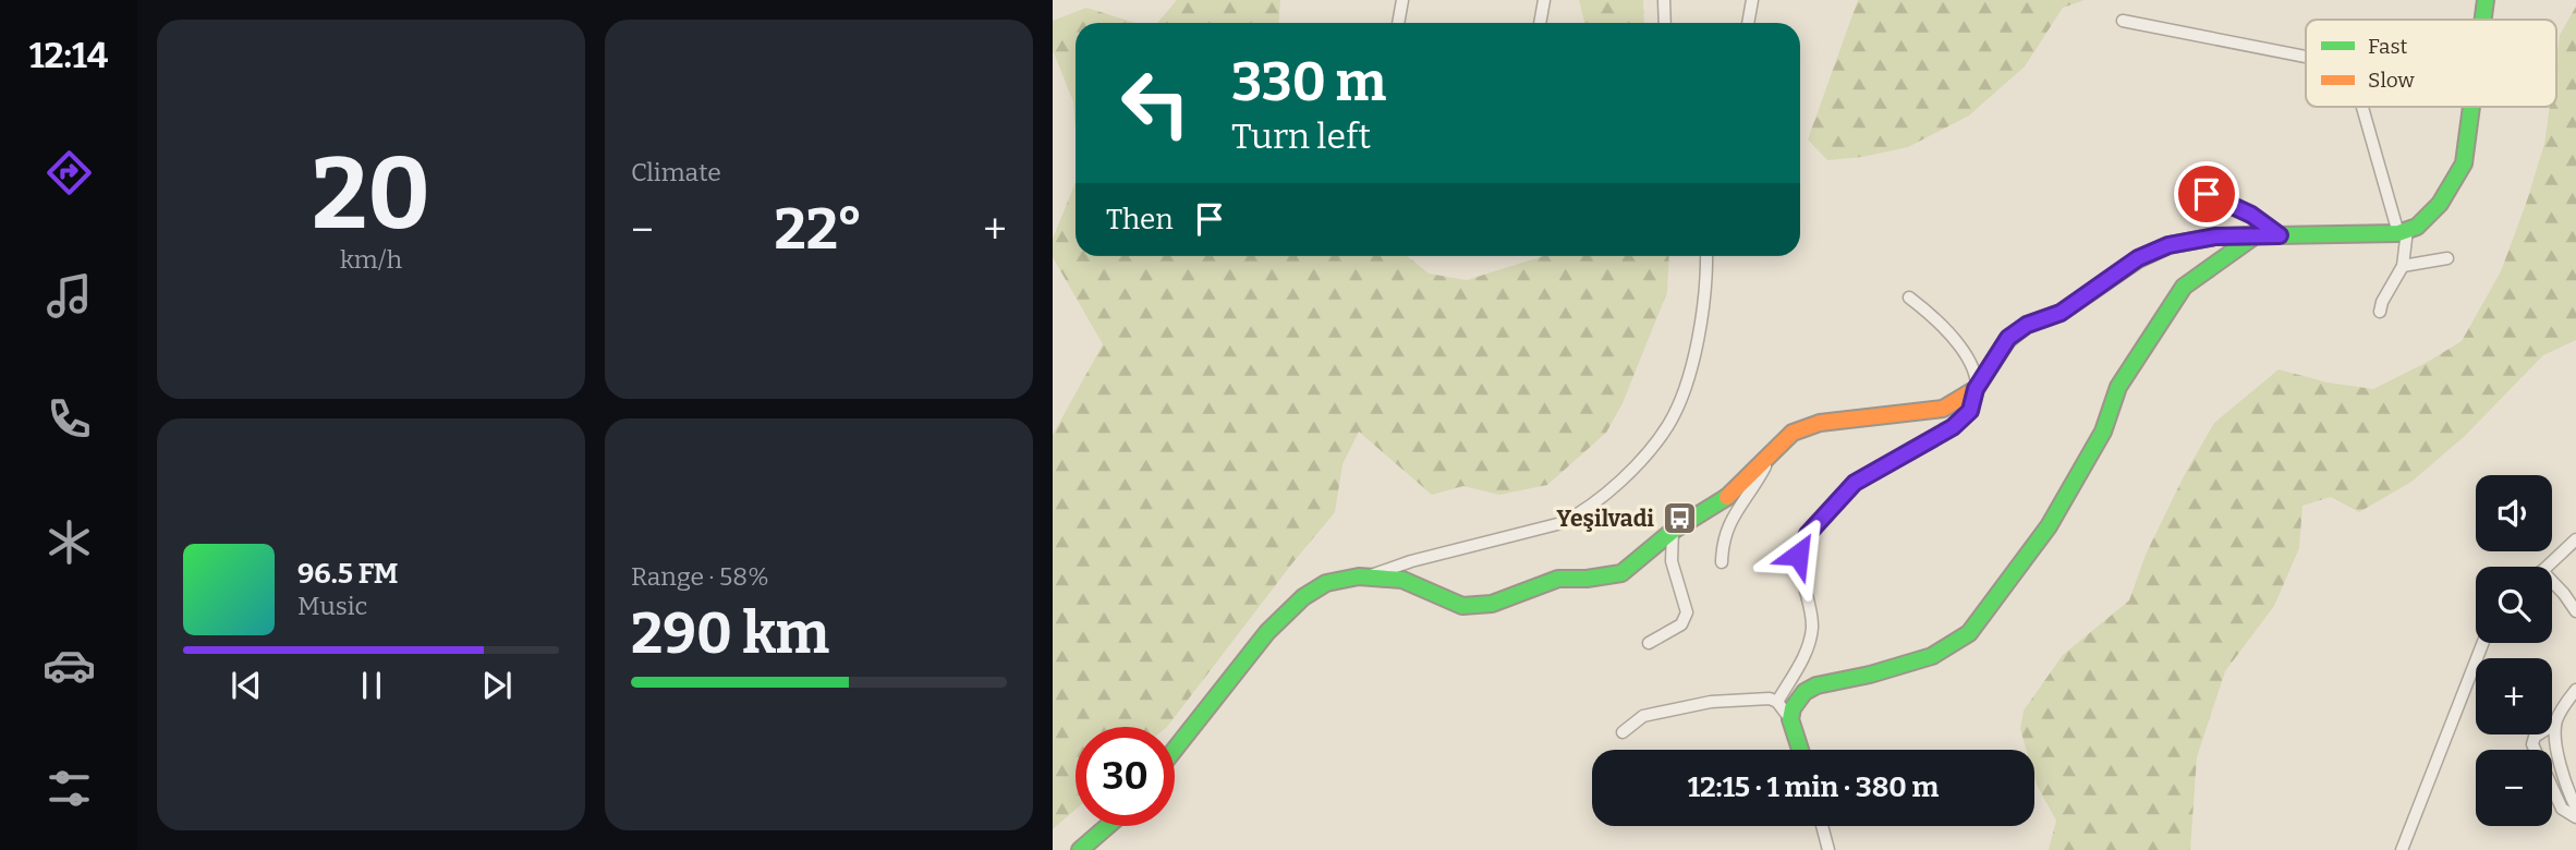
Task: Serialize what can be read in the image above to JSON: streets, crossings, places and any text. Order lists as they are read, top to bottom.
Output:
{
  "places": {
    "bus stop": ["Yeşilvadi"]
  },
  "legend": ["Fast", "Slow"],
  "page": {
    "tabs": "12:14",
    "tile": [
      ["20", "km/h"],
      "Climate",
      ["Range · 58%", "290 km"]
    ],
    "turn": ["330 m", "Turn left"],
    "then": "Then",
    "heat": ["−", "22°", "+"],
    "map_buttons": ["+", "−"],
    "song": ["96.5 FM", "Music"],
    "limit": "30",
    "trip": "12:15 · 1 min · 380 m"
  }
}
